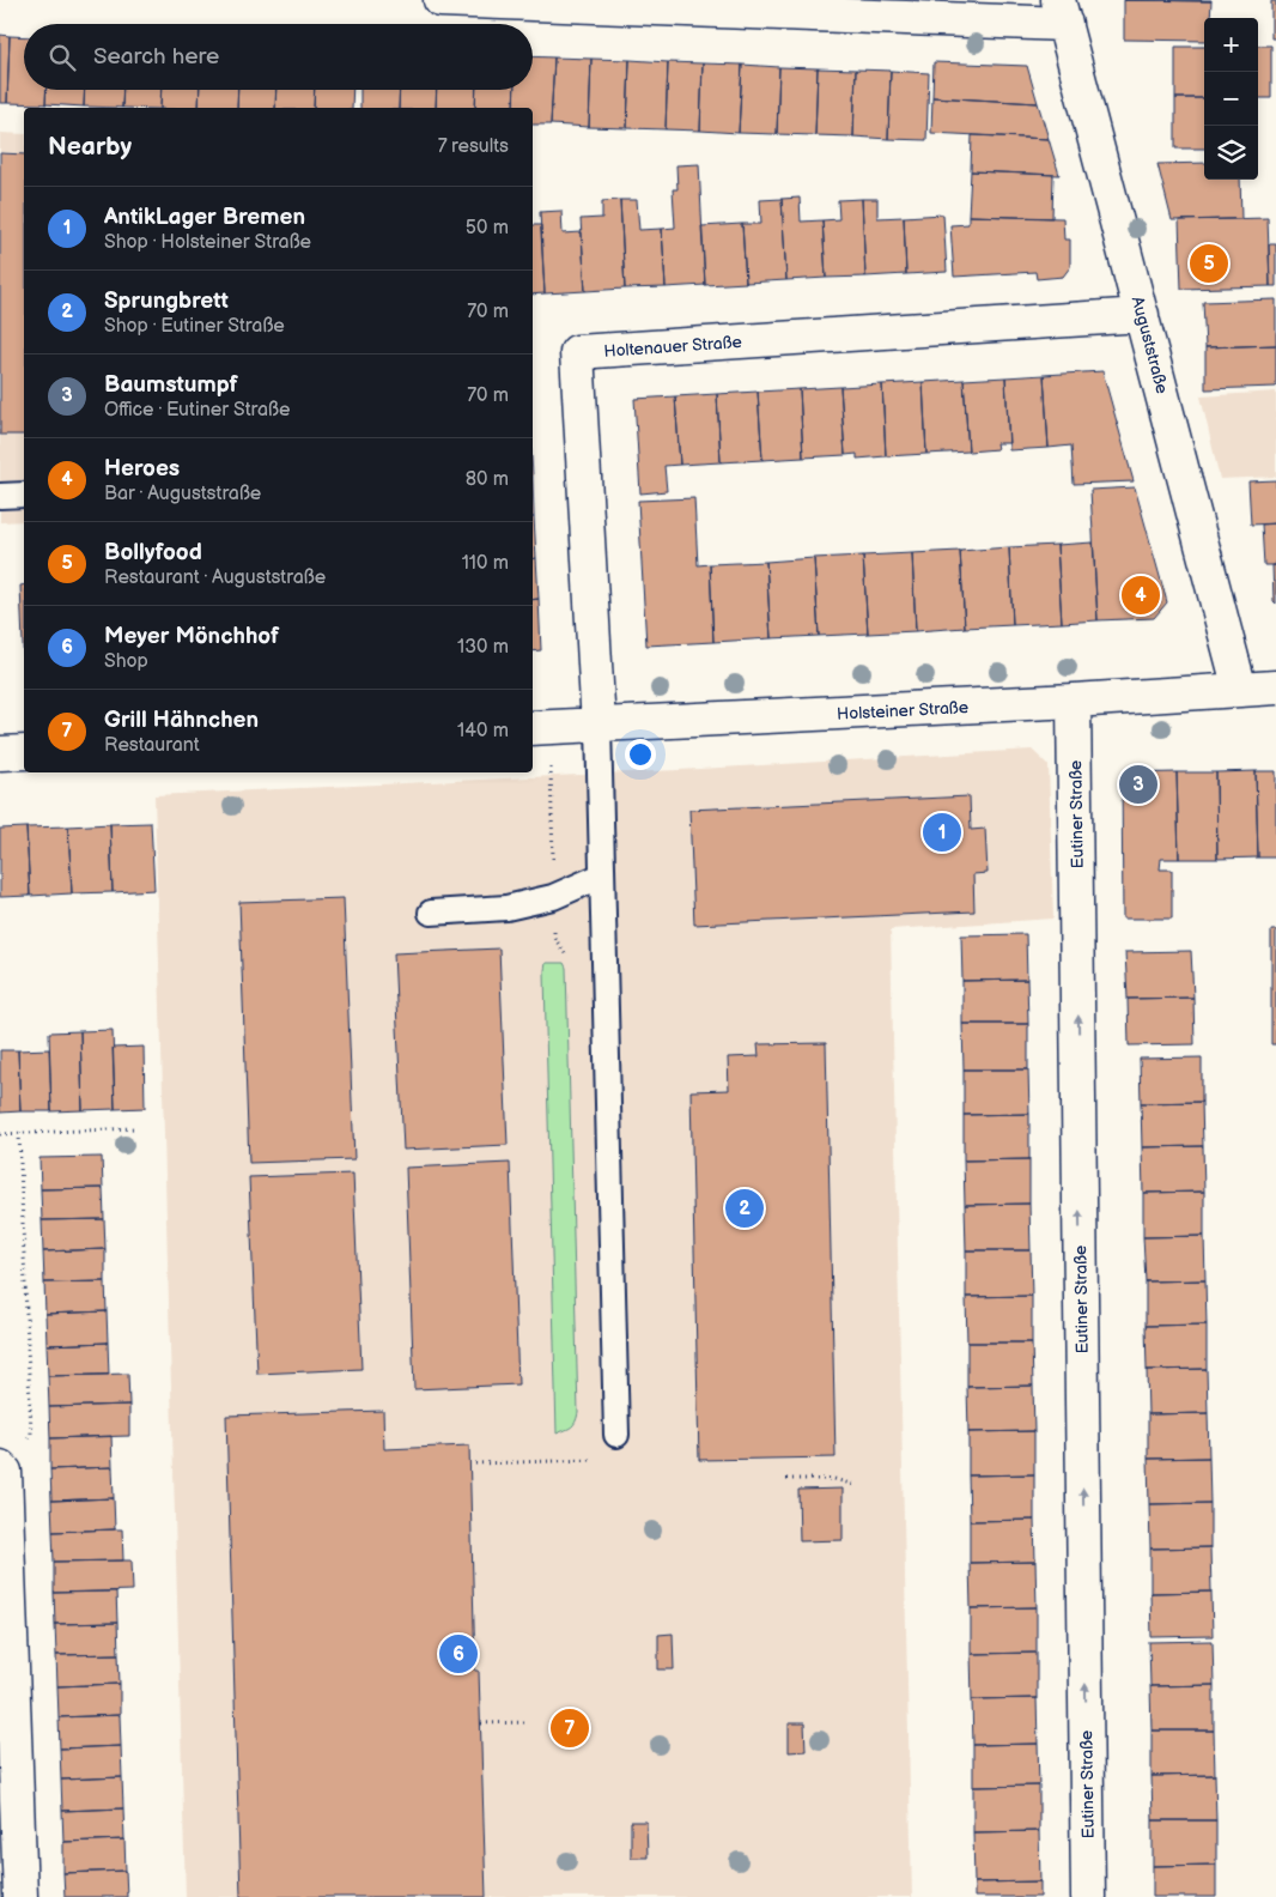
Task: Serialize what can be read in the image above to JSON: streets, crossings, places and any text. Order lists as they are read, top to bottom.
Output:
{
  "streets": {
    "street": [
      "Auguststraße",
      "Holtenauer Straße",
      "Holsteiner Straße",
      "Eutiner Straße"
    ]
  },
  "crossings": [
    ["Auguststraße", "Holtenauer Straße"],
    ["Auguststraße", "Holsteiner Straße"],
    ["Holtenauer Straße", "Holsteiner Straße"],
    ["Holsteiner Straße", "Eutiner Straße"]
  ],
  "one_way": ["Eutiner Straße"],
  "page": {
    "map_buttons": ["+", "−"],
    "search": "Search here",
    "heading": ["Nearby", "7 results"],
    "list": [
      {
        "mark": "1",
        "name": "AntikLager Bremen",
        "note": "Shop · Holsteiner Straße",
        "value": "50 m"
      },
      {
        "mark": "2",
        "name": "Sprungbrett",
        "note": "Shop · Eutiner Straße",
        "value": "70 m"
      },
      {
        "mark": "3",
        "name": "Baumstumpf",
        "note": "Office · Eutiner Straße",
        "value": "70 m"
      },
      {
        "mark": "4",
        "name": "Heroes",
        "note": "Bar · Auguststraße",
        "value": "80 m"
      },
      {
        "mark": "5",
        "name": "Bollyfood",
        "note": "Restaurant · Auguststraße",
        "value": "110 m"
      },
      {
        "mark": "6",
        "name": "Meyer Mönchhof",
        "note": "Shop",
        "value": "130 m"
      },
      {
        "mark": "7",
        "name": "Grill Hähnchen",
        "note": "Restaurant",
        "value": "140 m"
      }
    ],
    "pins": [
      "5",
      "4",
      "3",
      "1",
      "2",
      "6",
      "7"
    ]
  }
}
